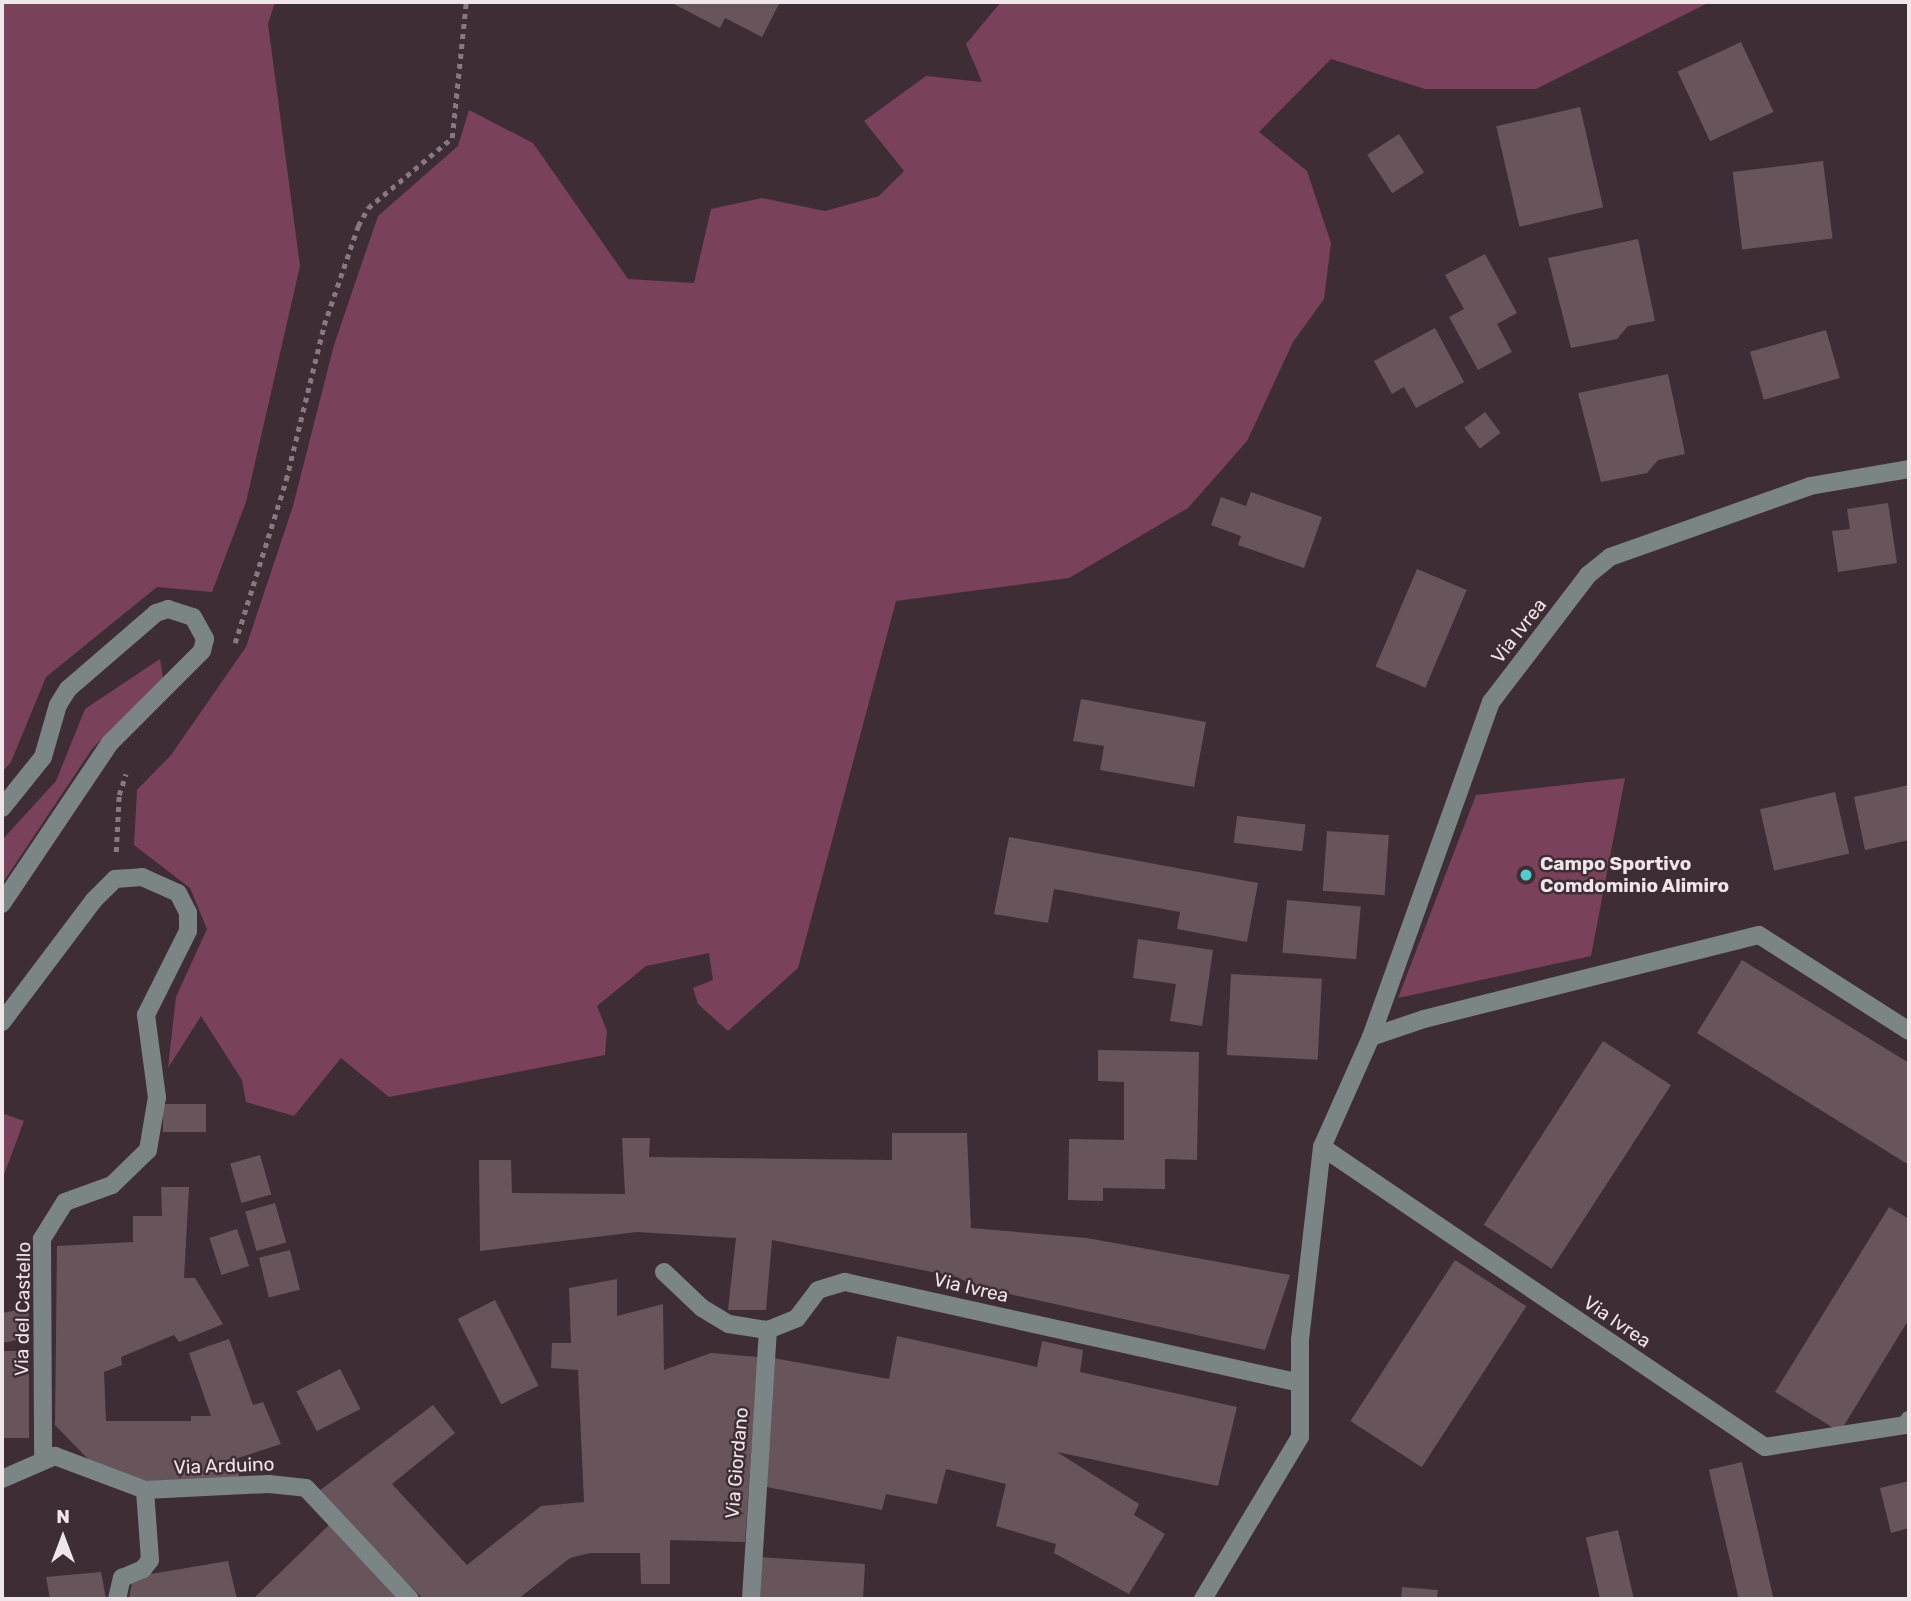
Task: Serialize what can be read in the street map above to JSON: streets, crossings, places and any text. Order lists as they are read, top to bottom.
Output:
{
  "streets": {
    "street": [
      "Via Ivrea",
      "Via del Castello",
      "Via Giordano",
      "Via Arduino"
    ]
  },
  "crossings": [
    ["Via Ivrea", "Via Giordano"],
    ["Via del Castello", "Via Arduino"]
  ],
  "places": ["Campo Sportivo Comdominio Alimiro"],
  "north": "top"
}
